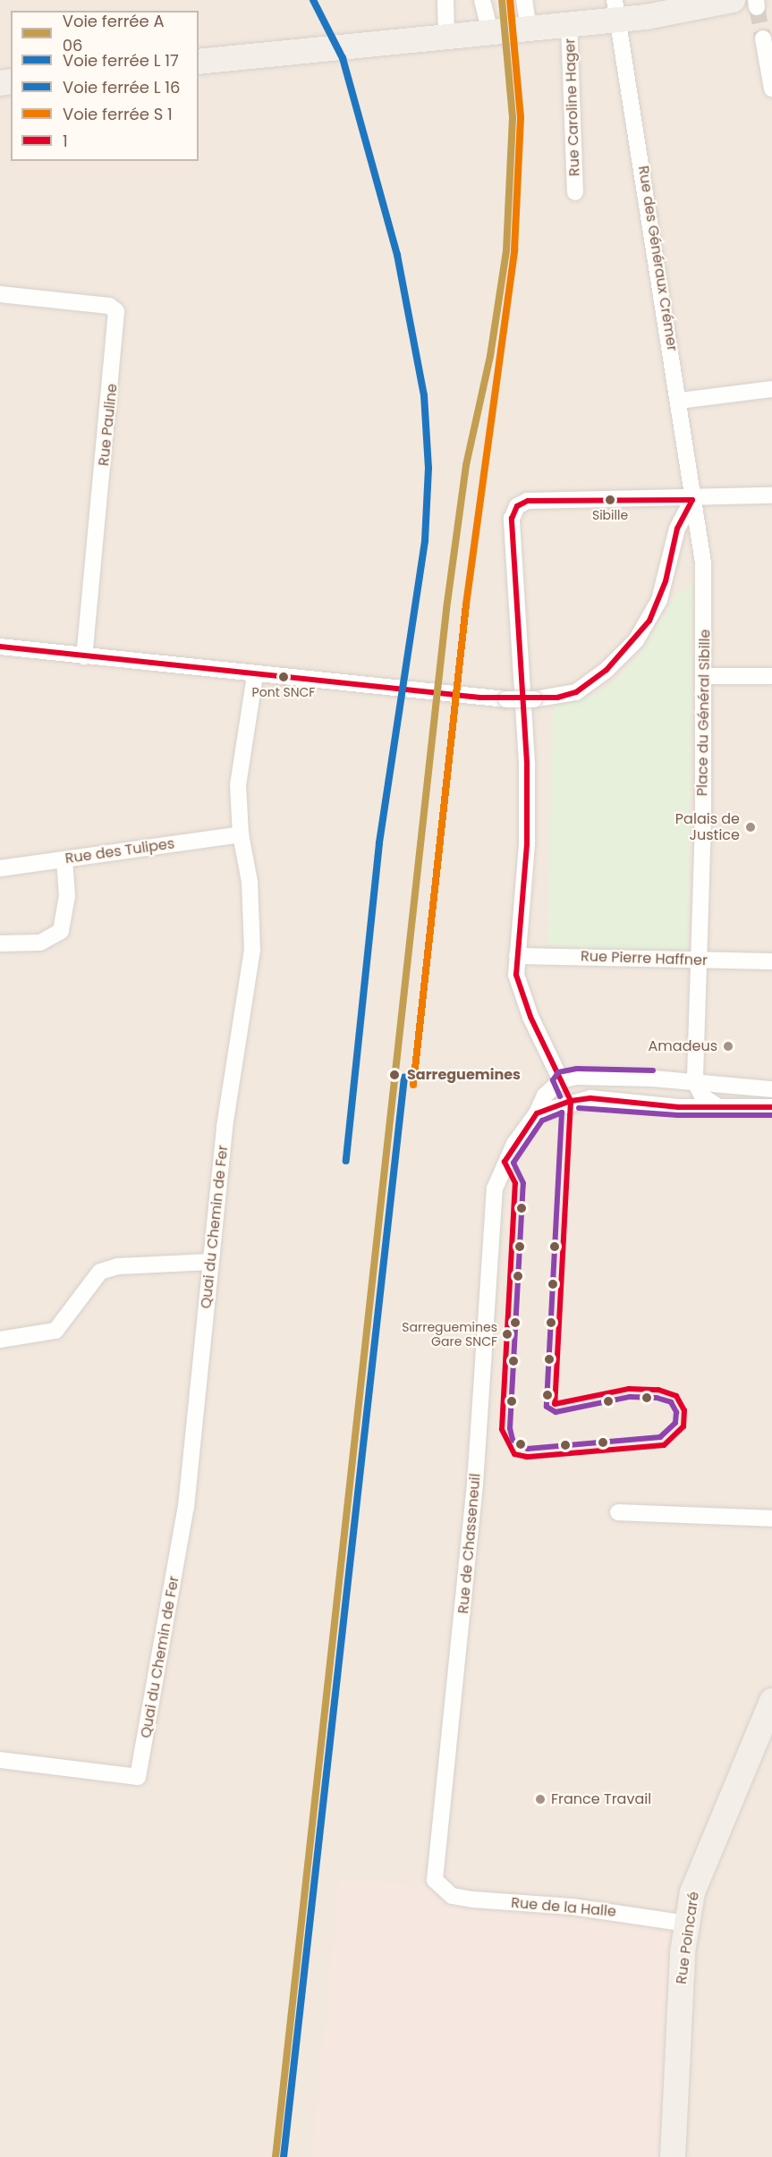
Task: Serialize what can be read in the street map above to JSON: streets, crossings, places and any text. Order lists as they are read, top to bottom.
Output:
{
  "streets": {
    "main road": ["Rue Poincaré"],
    "street": [
      "Rue Caroline Hager",
      "Rue des Généraux Crémer",
      "Rue Pauline",
      "Place du Général Sibille",
      "Rue des Tulipes",
      "Rue Pierre Haffner",
      "Quai du Chemin de Fer",
      "Rue de Chasseneuil",
      "Rue de la Halle"
    ]
  },
  "crossings": [
    ["Rue des Généraux Crémer", "Place du Général Sibille"],
    ["Place du Général Sibille", "Rue Pierre Haffner"],
    ["Rue des Tulipes", "Quai du Chemin de Fer"],
    ["Rue de Chasseneuil", "Rue de la Halle"],
    ["Rue de la Halle", "Rue Poincaré"]
  ],
  "places": [
    "Sibille",
    "Pont SNCF",
    "Palais de Justice",
    "Amadeus",
    "Sarreguemines",
    "Sarreguemines Gare SNCF",
    "France Travail"
  ],
  "lines": ["transit line 1"],
  "legend": [
    "Voie ferrée A 06",
    "Voie ferrée L 17",
    "Voie ferrée L 16",
    "Voie ferrée S 1",
    "1"
  ]
}
